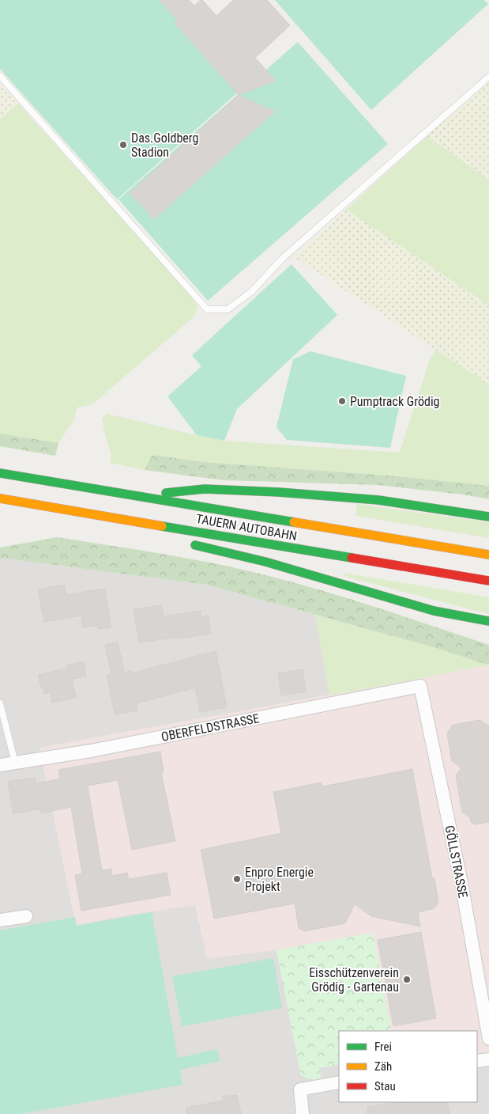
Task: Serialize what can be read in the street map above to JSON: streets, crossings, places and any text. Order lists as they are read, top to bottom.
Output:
{
  "streets": {
    "highway": ["TAUERN AUTOBAHN"],
    "street": ["OBERFELDSTRASSE", "GÖLLSTRASSE"]
  },
  "crossings": [
    ["OBERFELDSTRASSE", "GÖLLSTRASSE"]
  ],
  "places": [
    "Das.Goldberg Stadion",
    "Pumptrack Grödig",
    "Enpro Energie Projekt",
    "Eisschützenverein Grödig - Gartenau"
  ],
  "legend": ["Frei", "Zäh", "Stau"]
}
